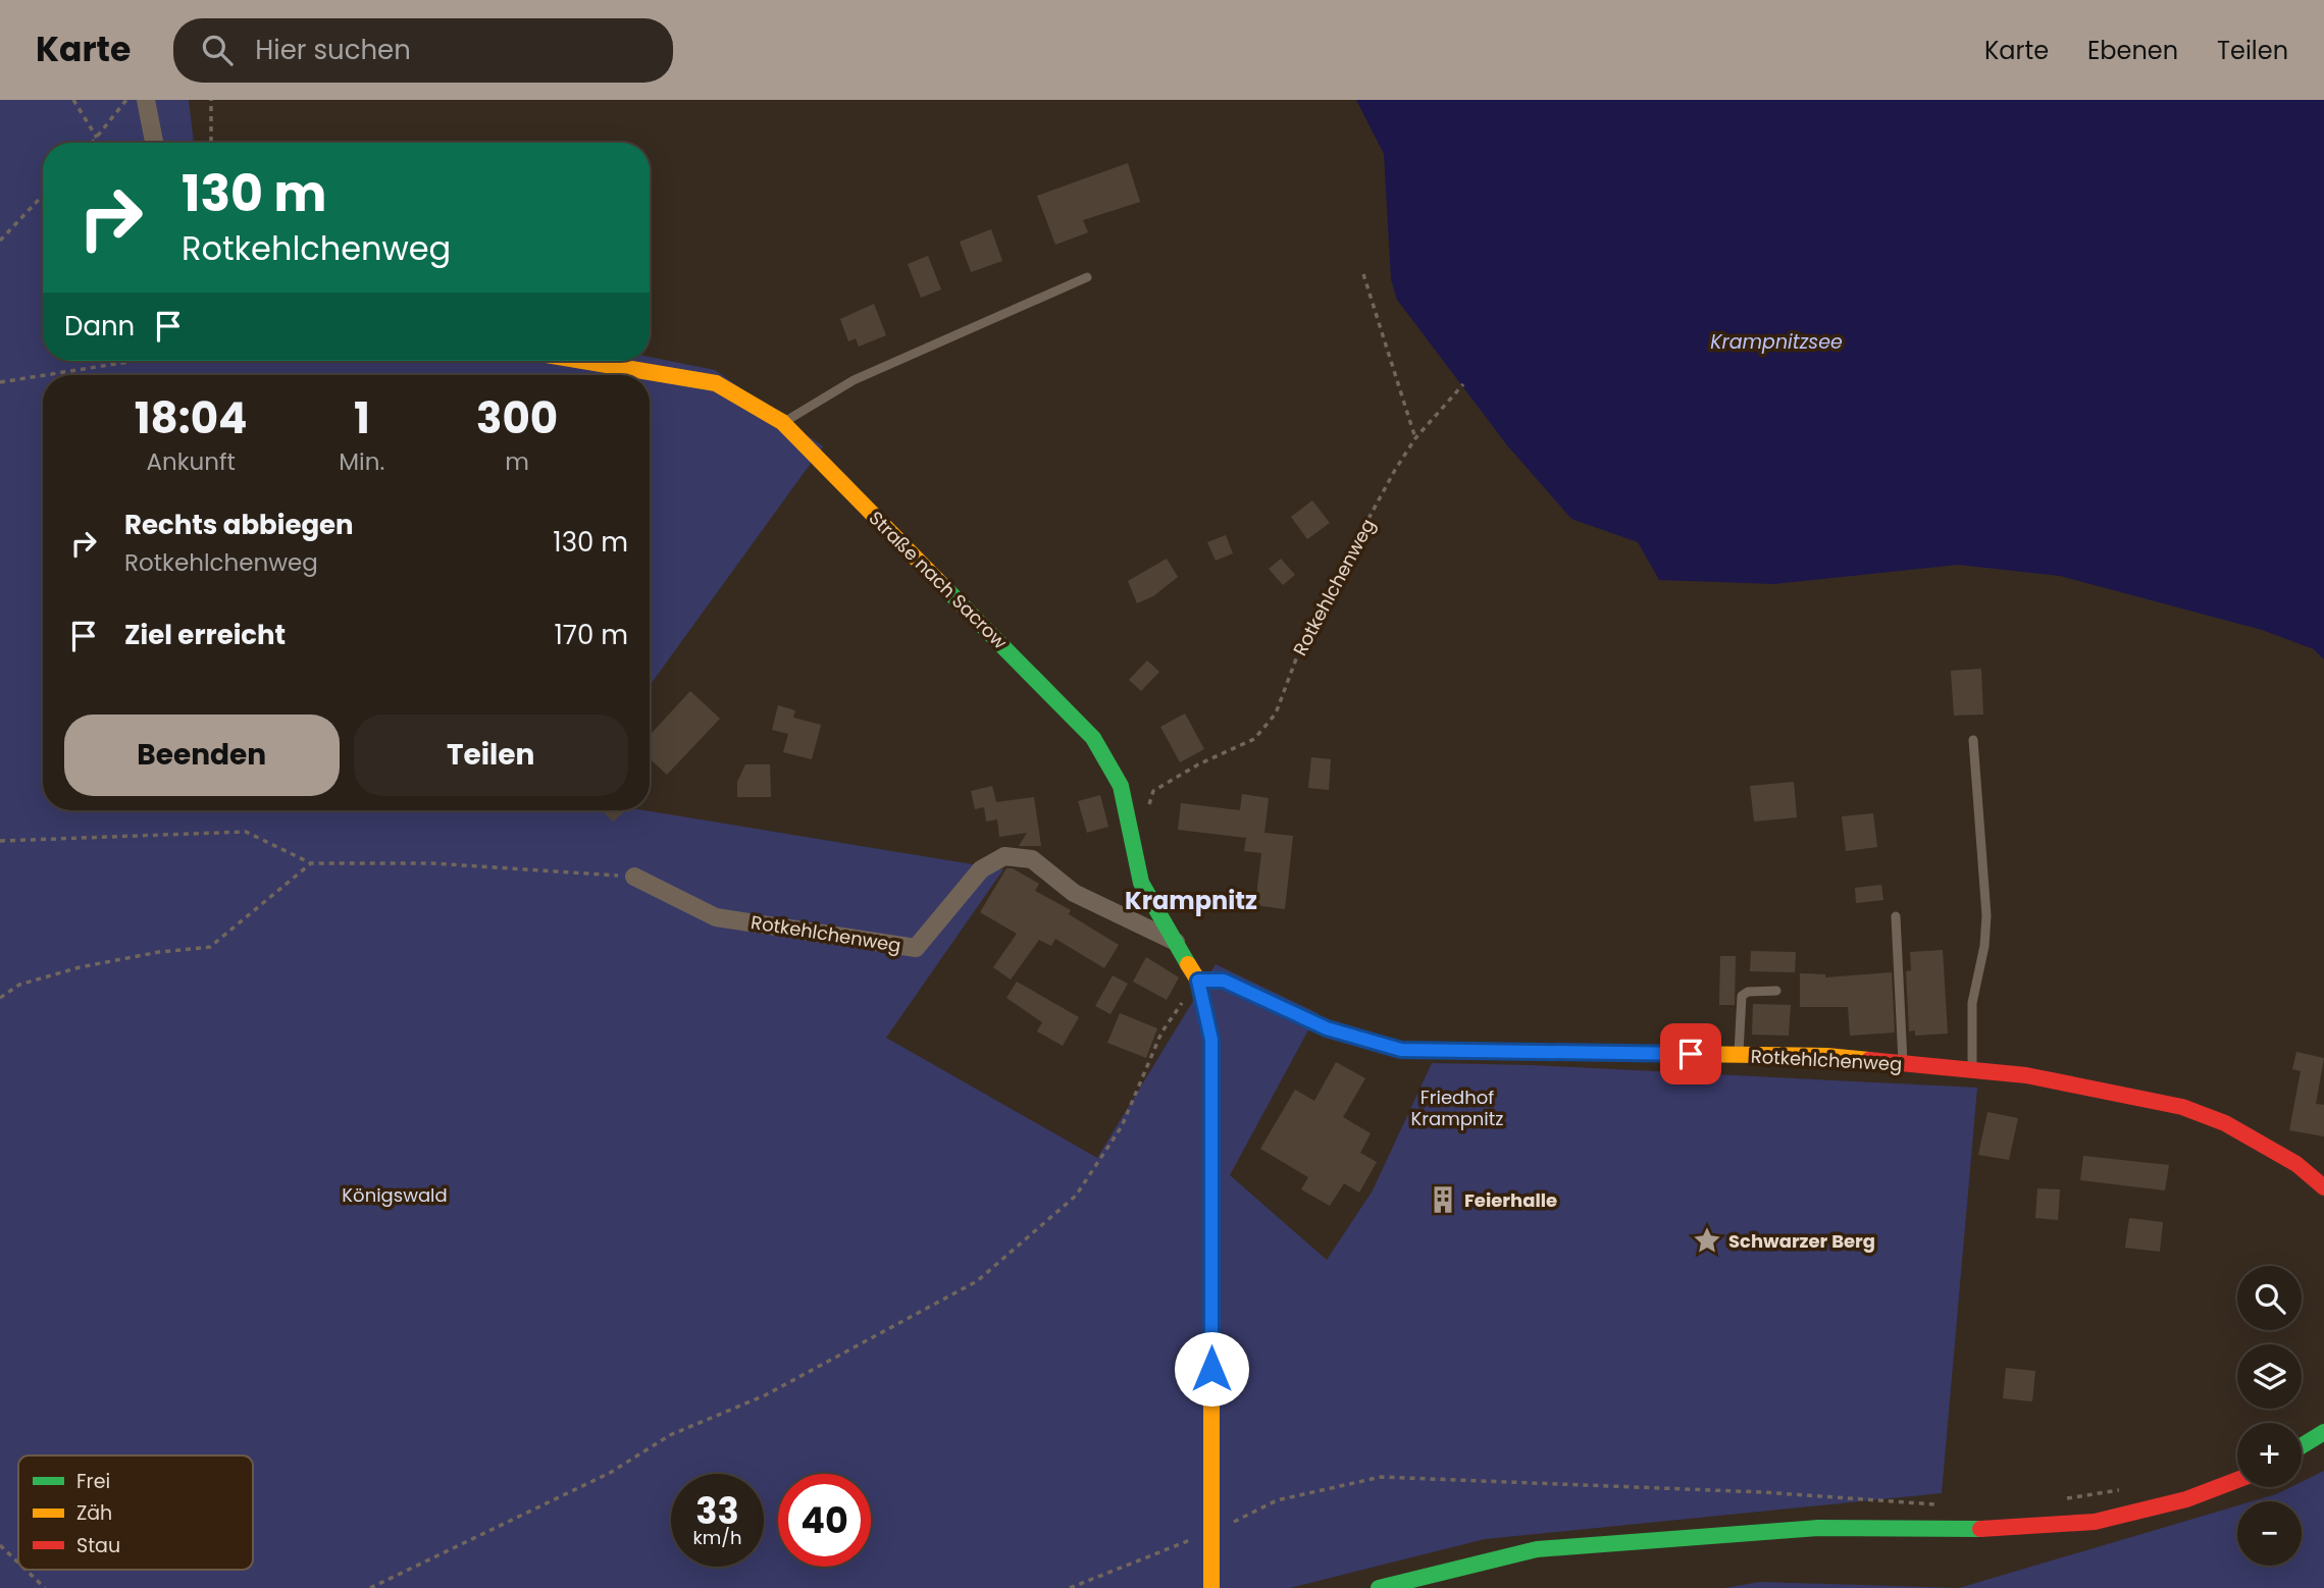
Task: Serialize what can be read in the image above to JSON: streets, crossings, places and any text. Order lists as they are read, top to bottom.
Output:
{
  "streets": {
    "street": ["Straße nach Sacrow", "Rotkehlchenweg"]
  },
  "crossings": [
    ["Straße nach Sacrow", "Rotkehlchenweg"]
  ],
  "districts": ["Krampnitz"],
  "water": ["Krampnitzsee"],
  "parks": ["Friedhof Krampnitz", "Königswald"],
  "places": {
    "building": ["Feierhalle"],
    "place": ["Schwarzer Berg"]
  },
  "legend": ["Frei", "Zäh", "Stau"],
  "page": {
    "header": "Karte",
    "search": "Hier suchen",
    "nav": ["Karte", "Ebenen", "Teilen"],
    "turn": ["130 m", "Rotkehlchenweg"],
    "then": "Dann",
    "eta": [
      "18:04",
      "Ankunft",
      "1",
      "Min.",
      "300",
      "m"
    ],
    "list": [
      {
        "name": "Rechts abbiegen",
        "note": "Rotkehlchenweg",
        "value": "130 m"
      },
      {
        "name": "Ziel erreicht",
        "value": "170 m"
      }
    ],
    "buttons": ["Beenden", "Teilen"],
    "map_buttons": ["+", "−"],
    "speed": "33 km/h",
    "limit": "40"
  }
}
